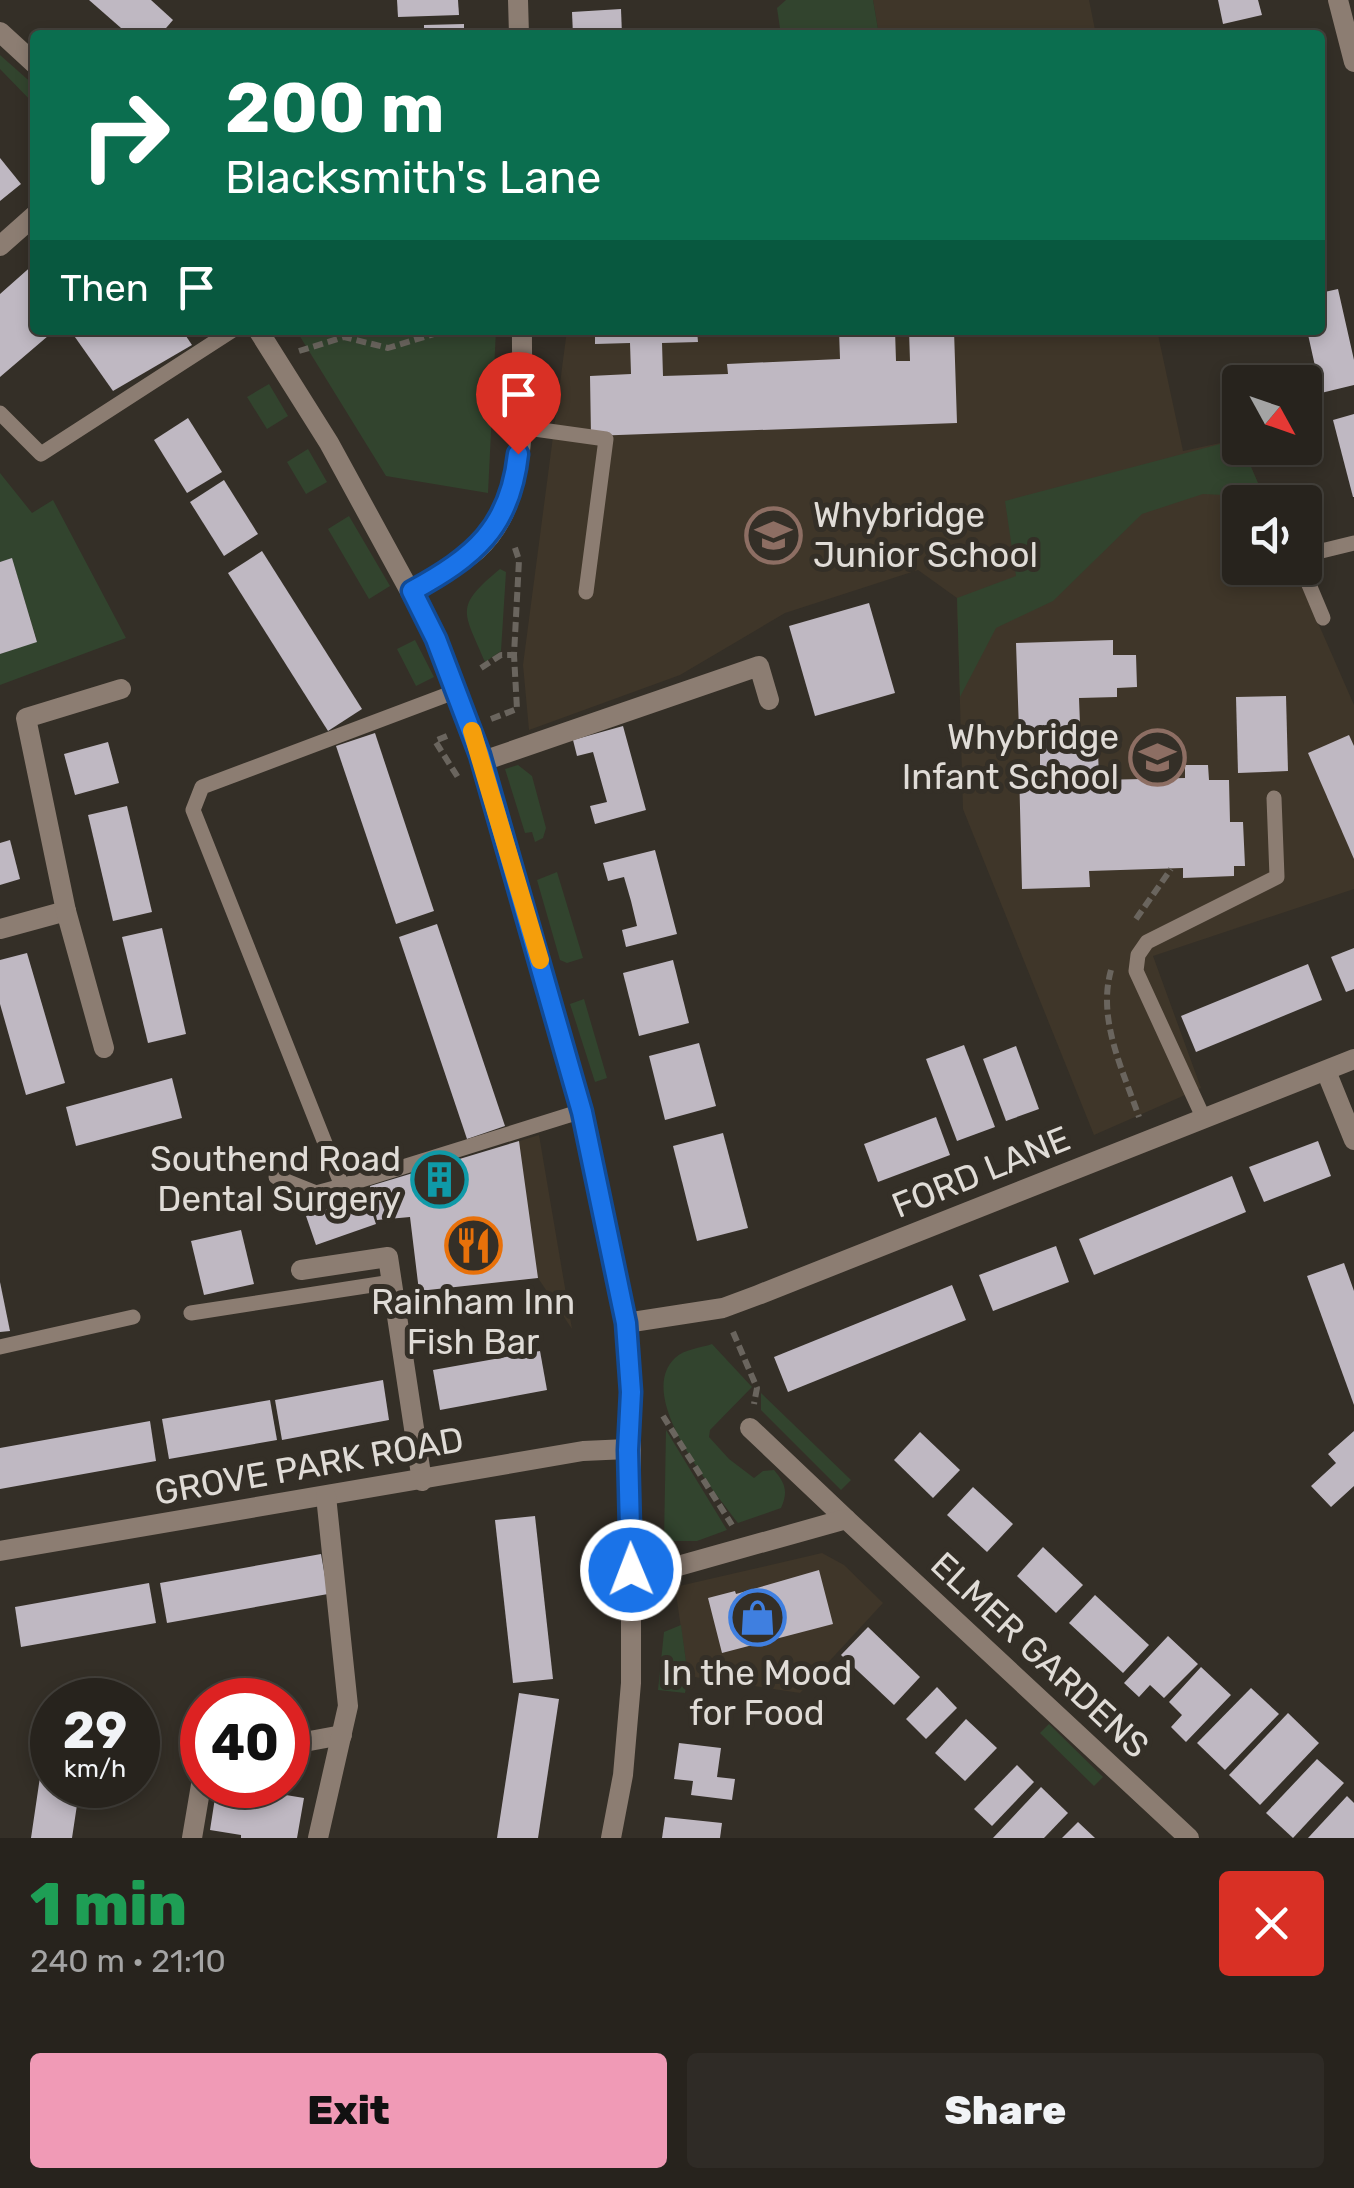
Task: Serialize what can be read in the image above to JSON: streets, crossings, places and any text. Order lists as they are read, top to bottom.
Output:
{
  "streets": {
    "street": ["FORD LANE", "GROVE PARK ROAD", "ELMER GARDENS"]
  },
  "places": {
    "school or university": ["Whybridge Junior School", "Whybridge Infant School"],
    "building": ["Southend Road Dental Surgery"],
    "restaurant": ["Rainham Inn Fish Bar"],
    "shop": ["In the Mood for Food"]
  },
  "north": "bottom right",
  "page": {
    "turn": ["200 m", "Blacksmith's Lane"],
    "then": "Then",
    "speed": "29 km/h",
    "limit": "40",
    "heading": ["1 min", "240 m · 21:10"],
    "buttons": ["Exit", "Share"]
  }
}
